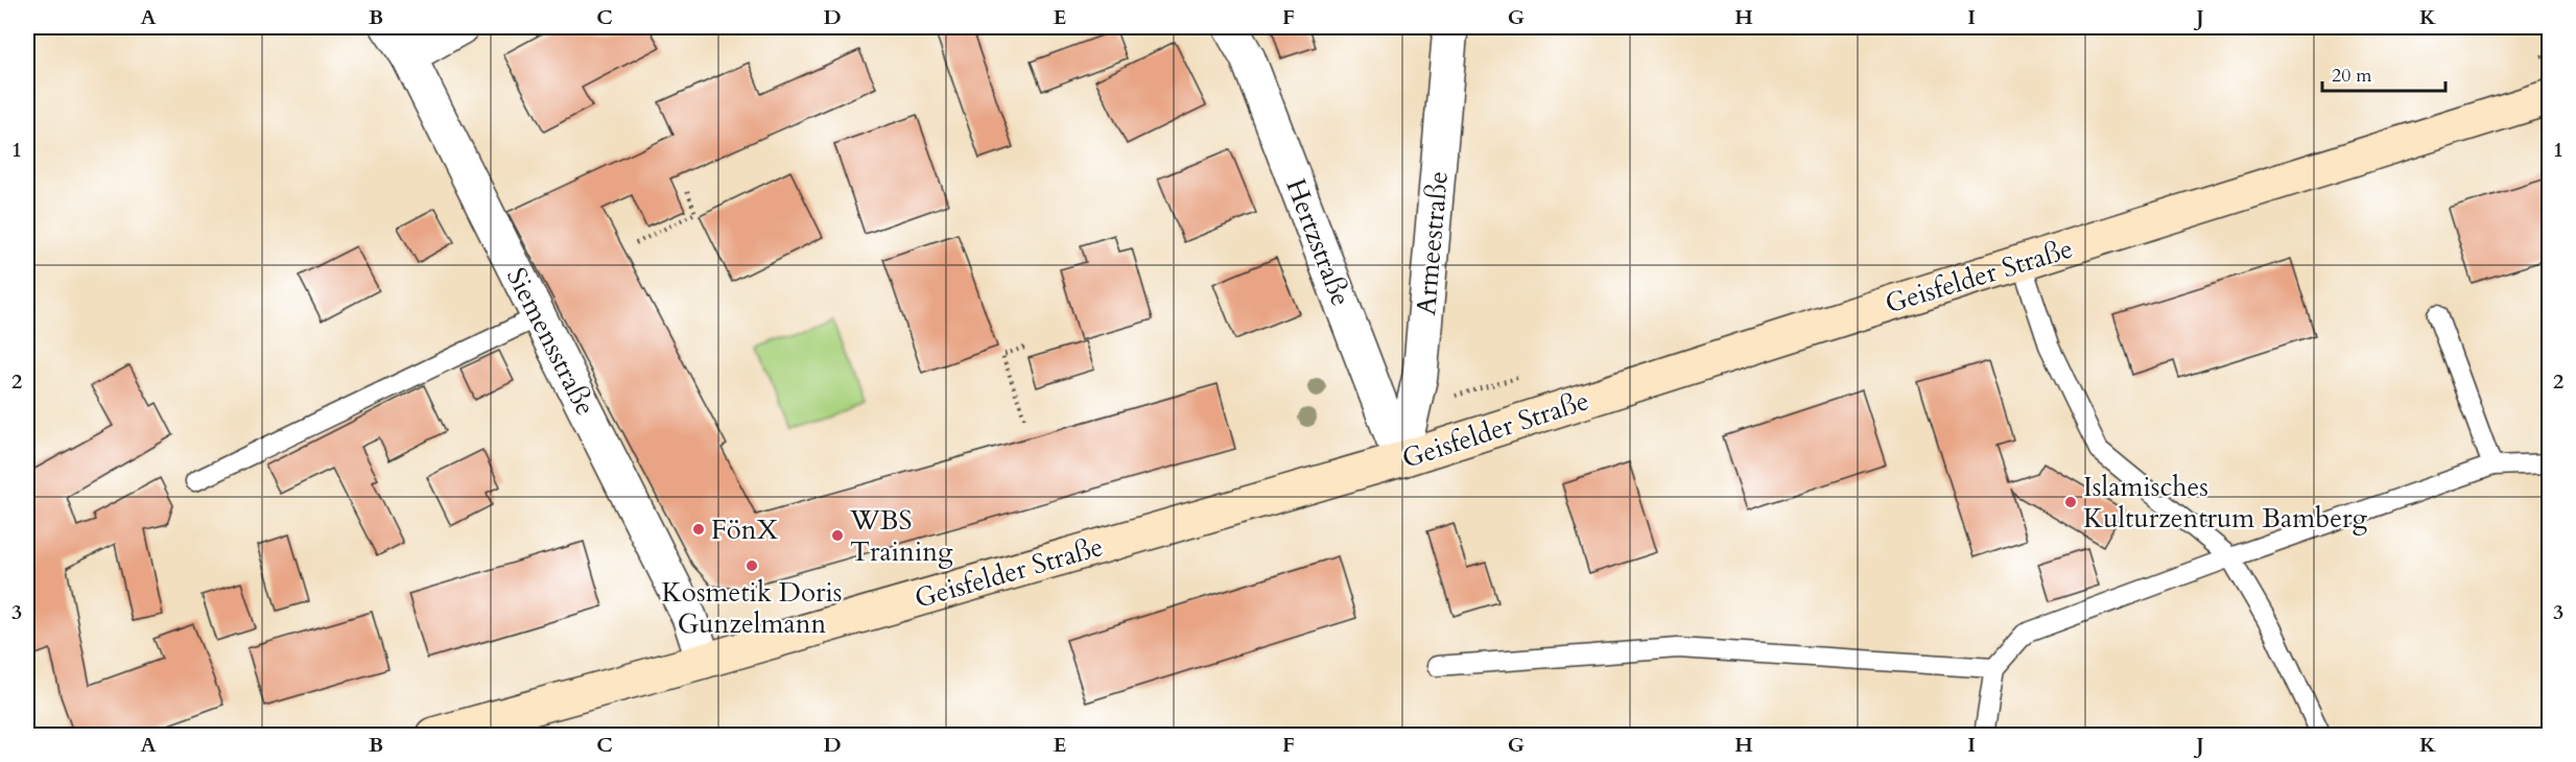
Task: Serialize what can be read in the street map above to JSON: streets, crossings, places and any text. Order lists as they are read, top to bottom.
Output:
{
  "streets": {
    "main road": ["Geisfelder Straße"],
    "street": ["Hertzstraße", "Armeestraße", "Siemensstraße"]
  },
  "crossings": [
    ["Hertzstraße", "Armeestraße"],
    ["Hertzstraße", "Geisfelder Straße"],
    ["Armeestraße", "Geisfelder Straße"],
    ["Geisfelder Straße", "Siemensstraße"]
  ],
  "places": [
    "Islamisches Kulturzentrum Bamberg",
    "FönX",
    "WBS Training",
    "Kosmetik Doris Gunzelmann"
  ],
  "scale_bar": "20 m",
  "grid": {
    "columns": [
      "A",
      "B",
      "C",
      "D",
      "E",
      "F",
      "G",
      "H",
      "I",
      "J",
      "K"
    ],
    "rows": ["1", "2", "3"]
  }
}
